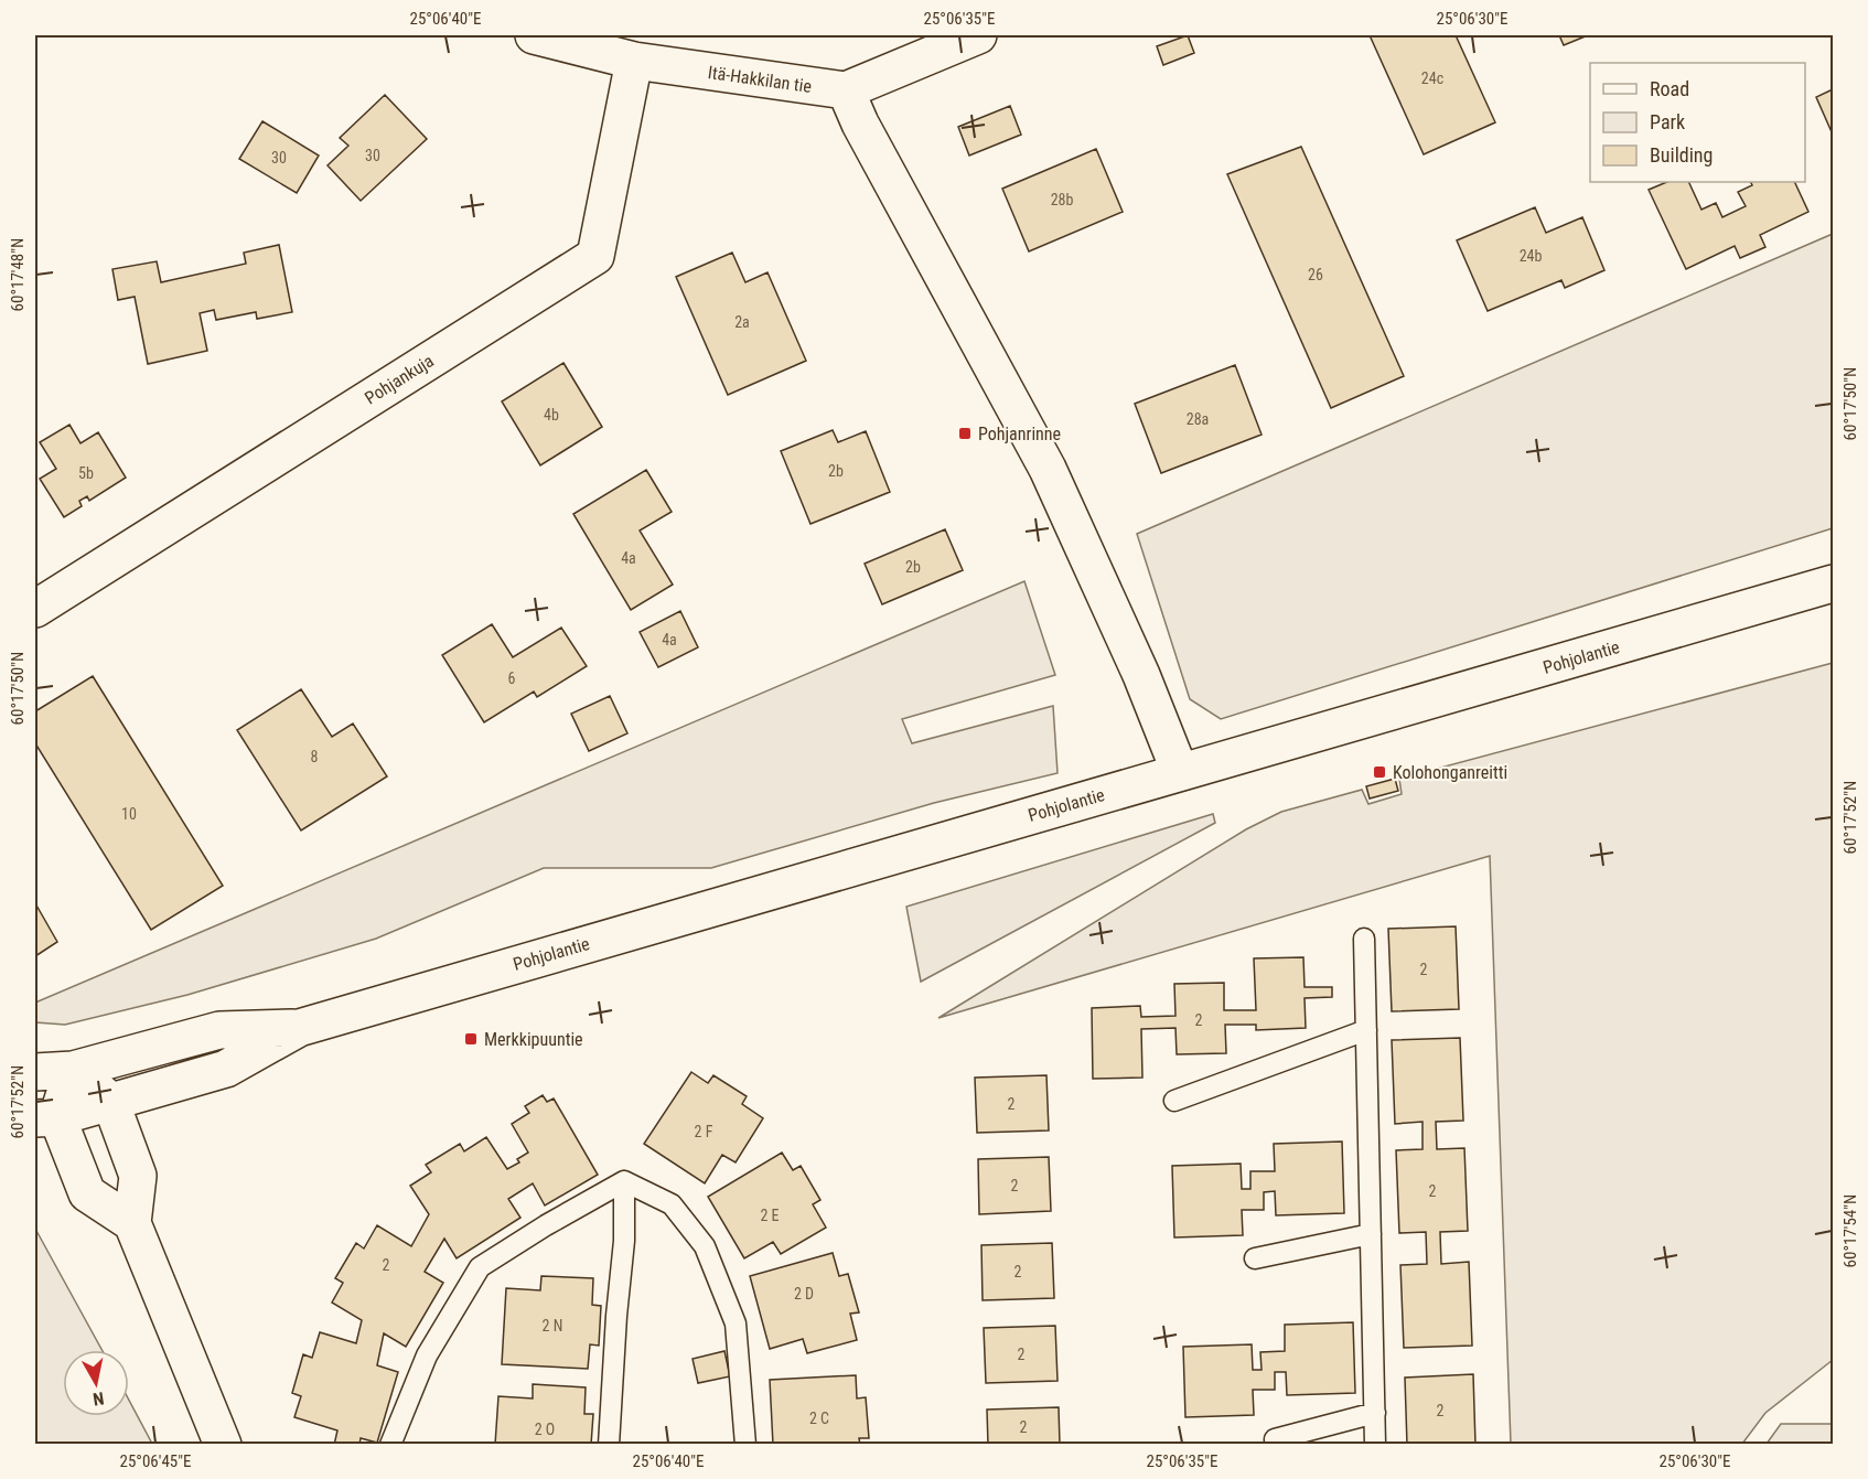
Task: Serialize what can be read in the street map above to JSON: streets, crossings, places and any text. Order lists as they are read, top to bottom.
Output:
{
  "streets": {
    "street": ["Itä-Hakkilan tie", "Pohjankuja", "Pohjolantie"]
  },
  "crossings": [
    ["Itä-Hakkilan tie", "Pohjankuja"]
  ],
  "places": {
    "transit": ["Pohjanrinne", "Kolohonganreitti", "Merkkipuuntie"]
  },
  "house_numbers": [
    "24c",
    "30",
    "30",
    "28b",
    "24b",
    "26",
    "2a",
    "4b",
    "28a",
    "2b",
    "5b",
    "4a",
    "2b",
    "4a",
    "6",
    "8",
    "10",
    "2",
    "2",
    "2",
    "2 F",
    "2",
    "2",
    "2 E",
    "2",
    "2",
    "2 D",
    "2 N",
    "2",
    "2",
    "2 C",
    "2",
    "2 O"
  ],
  "legend": ["Road", "Park", "Building"],
  "north": "bottom",
  "coordinates": [
    "25°06'40\"E",
    "25°06'35\"E",
    "25°06'30\"E",
    "60°17'48\"N",
    "60°17'50\"N",
    "60°17'52\"N",
    "60°17'54\"N",
    "25°06'45\"E"
  ]
}
